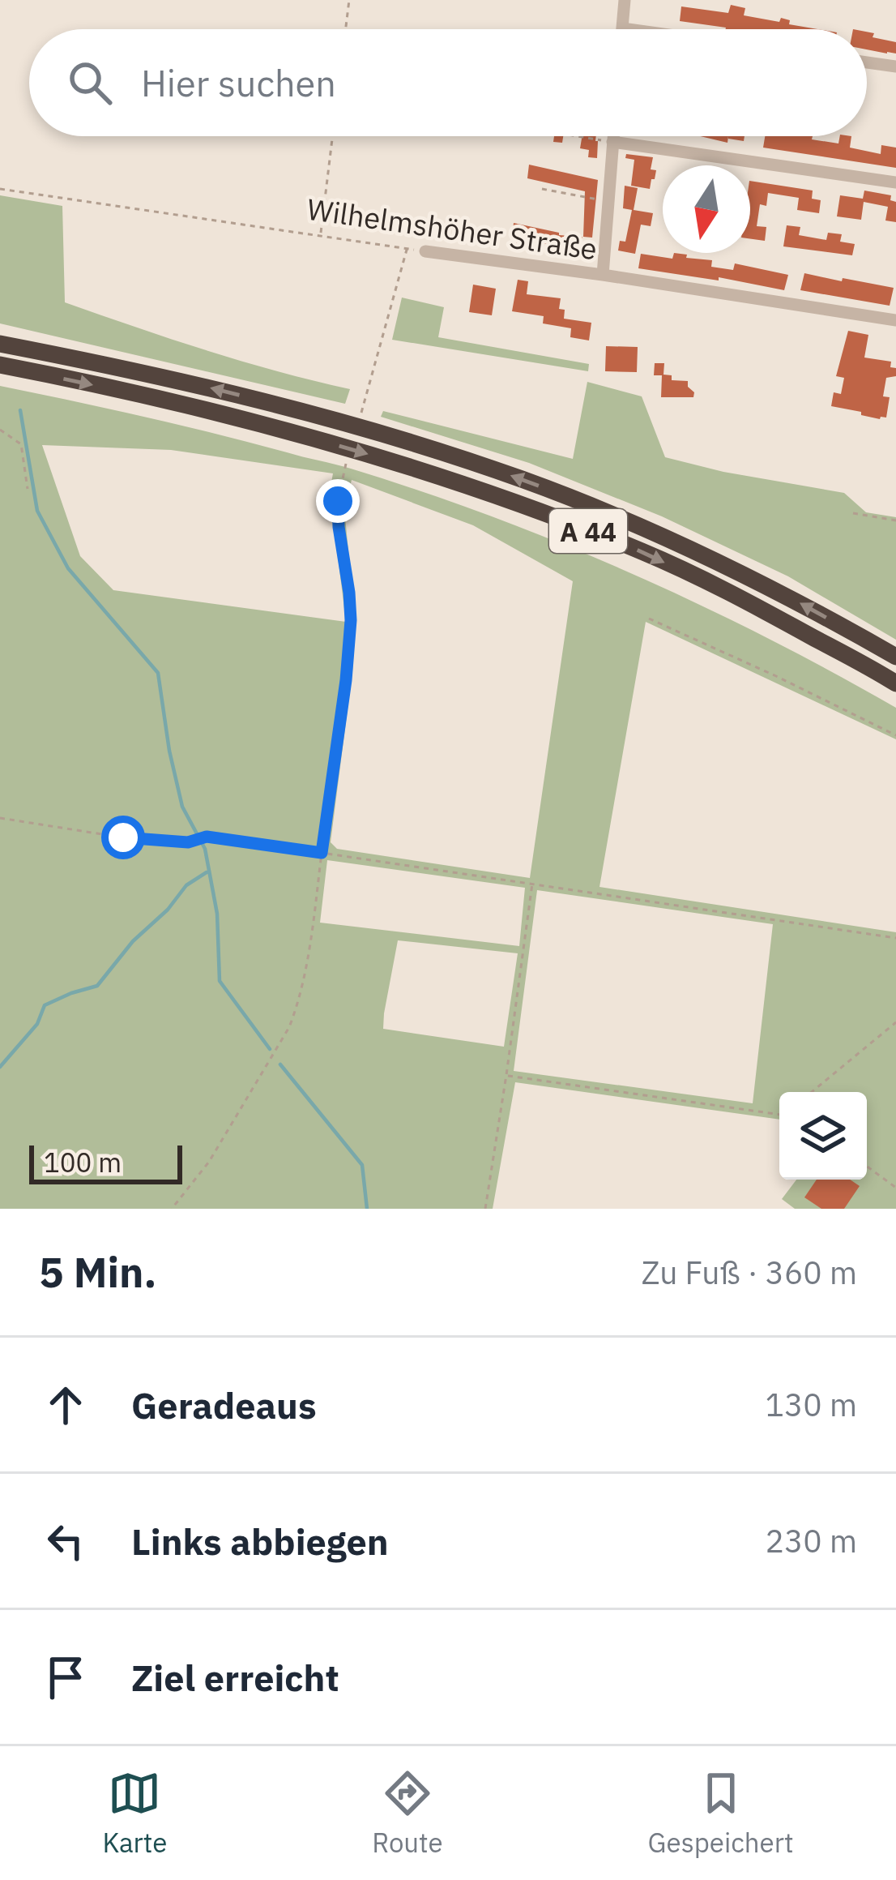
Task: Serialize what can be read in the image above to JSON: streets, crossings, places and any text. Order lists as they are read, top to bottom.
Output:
{
  "streets": {
    "highway": ["A 44"],
    "street": ["Wilhelmshöher Straße"]
  },
  "scale_bar": "100 m",
  "north": "bottom",
  "page": {
    "search": "Hier suchen",
    "scale": "100 m",
    "heading": ["5 Min.", "Zu Fuß · 360 m"],
    "list": [
      ["Geradeaus", "130 m"],
      ["Links abbiegen", "230 m"],
      "Ziel erreicht"
    ],
    "nav": ["Karte", "Route", "Gespeichert"]
  }
}
